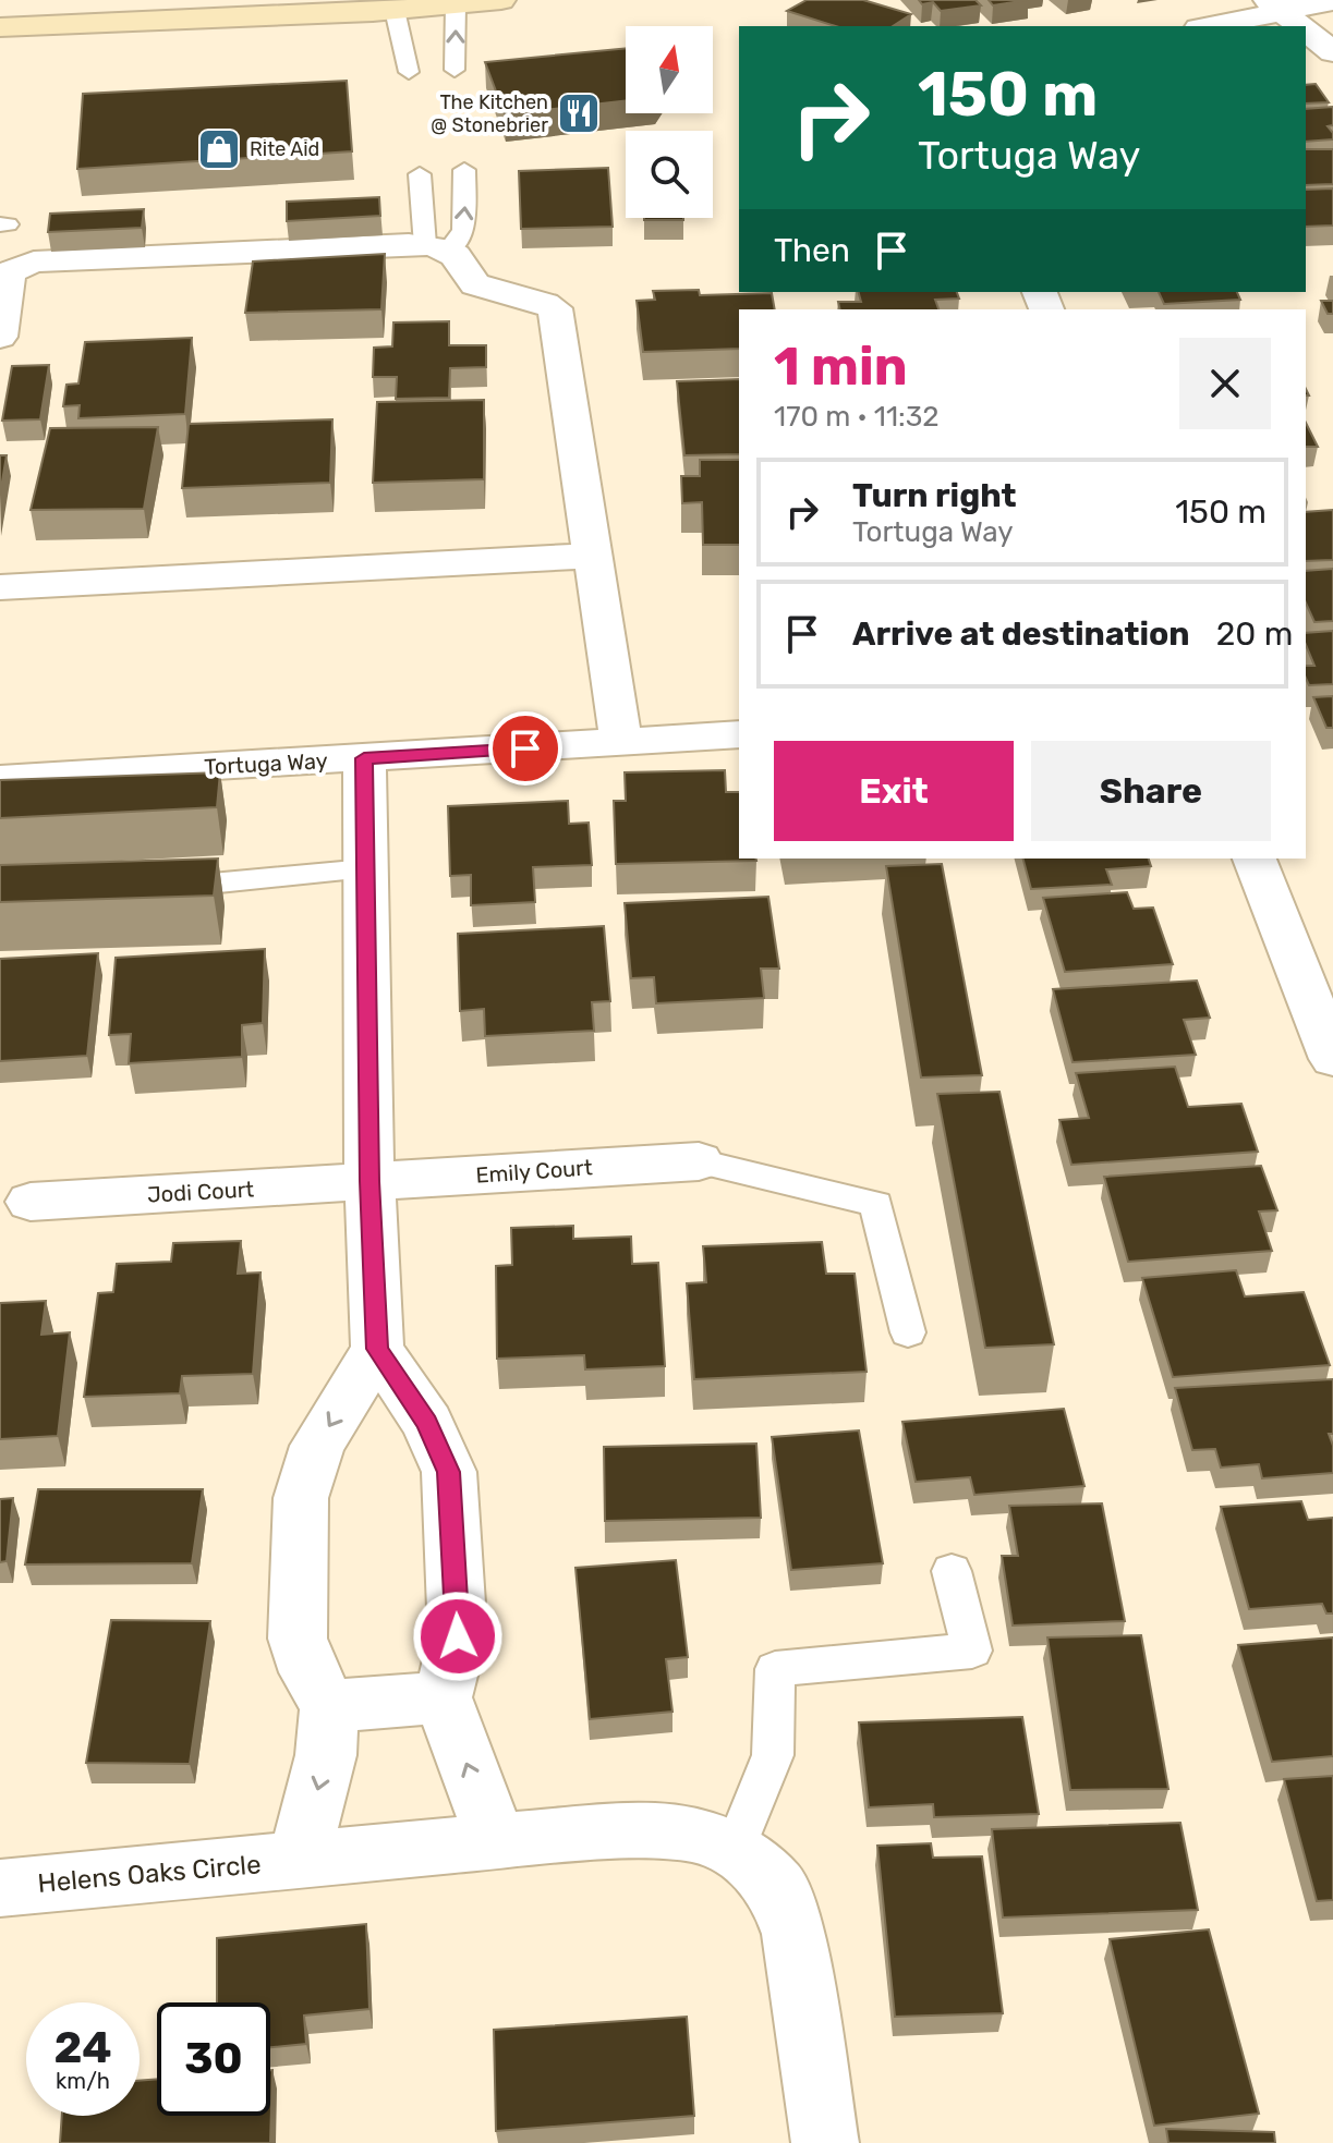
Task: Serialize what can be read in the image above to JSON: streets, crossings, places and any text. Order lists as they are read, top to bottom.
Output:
{
  "streets": {
    "street": [
      "Tortuga Way",
      "Emily Court",
      "Jodi Court",
      "Helens Oaks Circle"
    ]
  },
  "crossings": [
    ["Emily Court", "Jodi Court"]
  ],
  "places": {
    "restaurant": ["The Kitchen @ Stonebrier"],
    "shop": ["Rite Aid"]
  },
  "north": "top",
  "page": {
    "turn": ["150 m", "Tortuga Way"],
    "then": "Then",
    "heading": ["1 min", "170 m · 11:32"],
    "list": [
      {
        "name": "Turn right",
        "note": "Tortuga Way",
        "value": "150 m"
      },
      {
        "name": "Arrive at destination",
        "value": "20 m"
      }
    ],
    "buttons": ["Exit", "Share"],
    "speed": "24 km/h",
    "limit": "30"
  }
}
